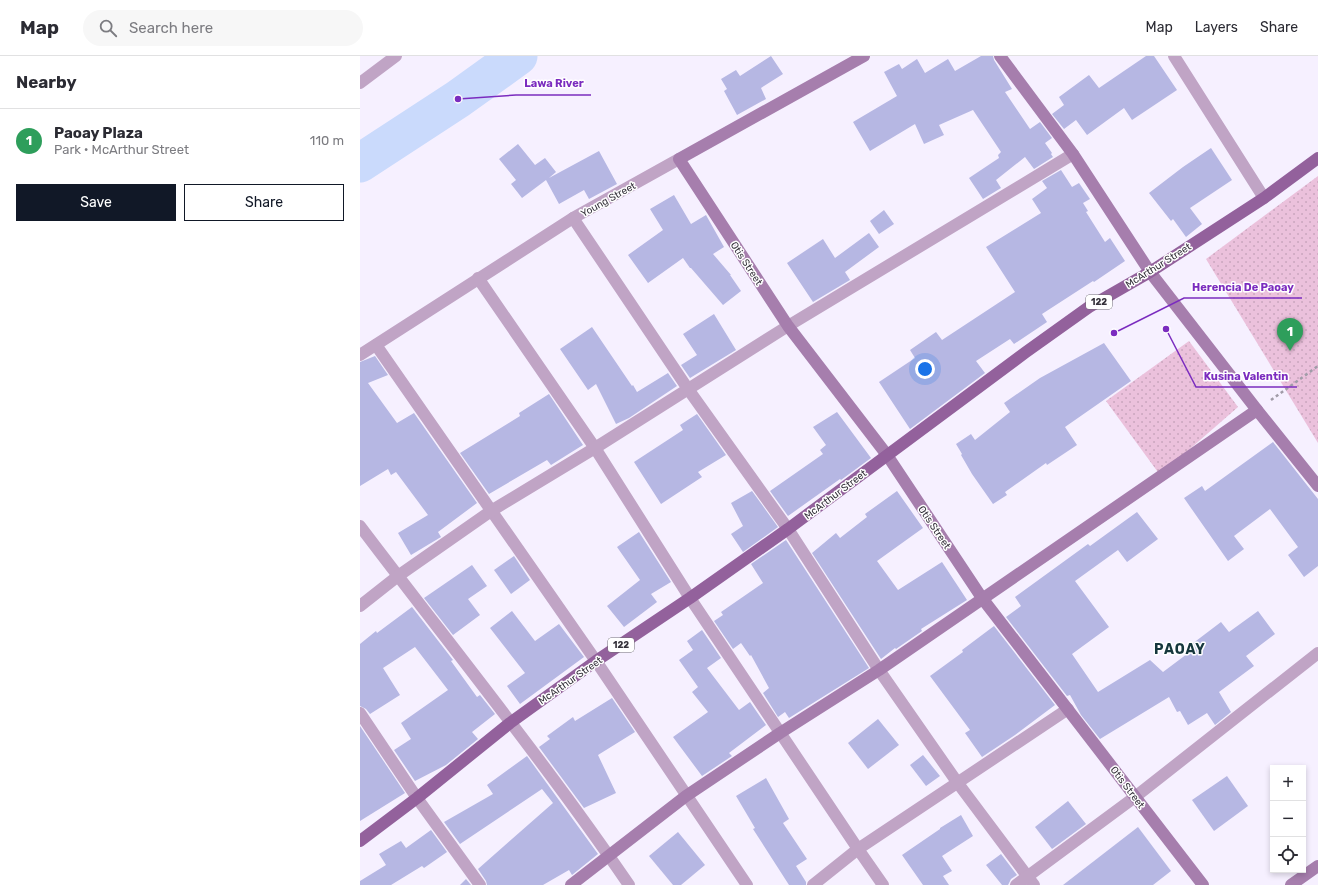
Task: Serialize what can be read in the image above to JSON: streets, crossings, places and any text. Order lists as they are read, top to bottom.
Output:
{
  "streets": {
    "main road": ["McArthur Street", "122"],
    "street": ["Young Street", "Otis Street"]
  },
  "crossings": [
    ["Young Street", "Otis Street"],
    ["Otis Street", "McArthur Street"]
  ],
  "districts": ["PAOAY"],
  "places": ["Lawa River", "Kusina Valentin", "Herencia De Paoay"],
  "page": {
    "header": "Map",
    "search": "Search here",
    "nav": ["Map", "Layers", "Share"],
    "heading": "Nearby",
    "list": [
      {
        "mark": "1",
        "name": "Paoay Plaza",
        "note": "Park · McArthur Street",
        "value": "110 m"
      }
    ],
    "buttons": ["Save", "Share"],
    "pins": "1",
    "map_buttons": ["+", "−"]
  }
}
